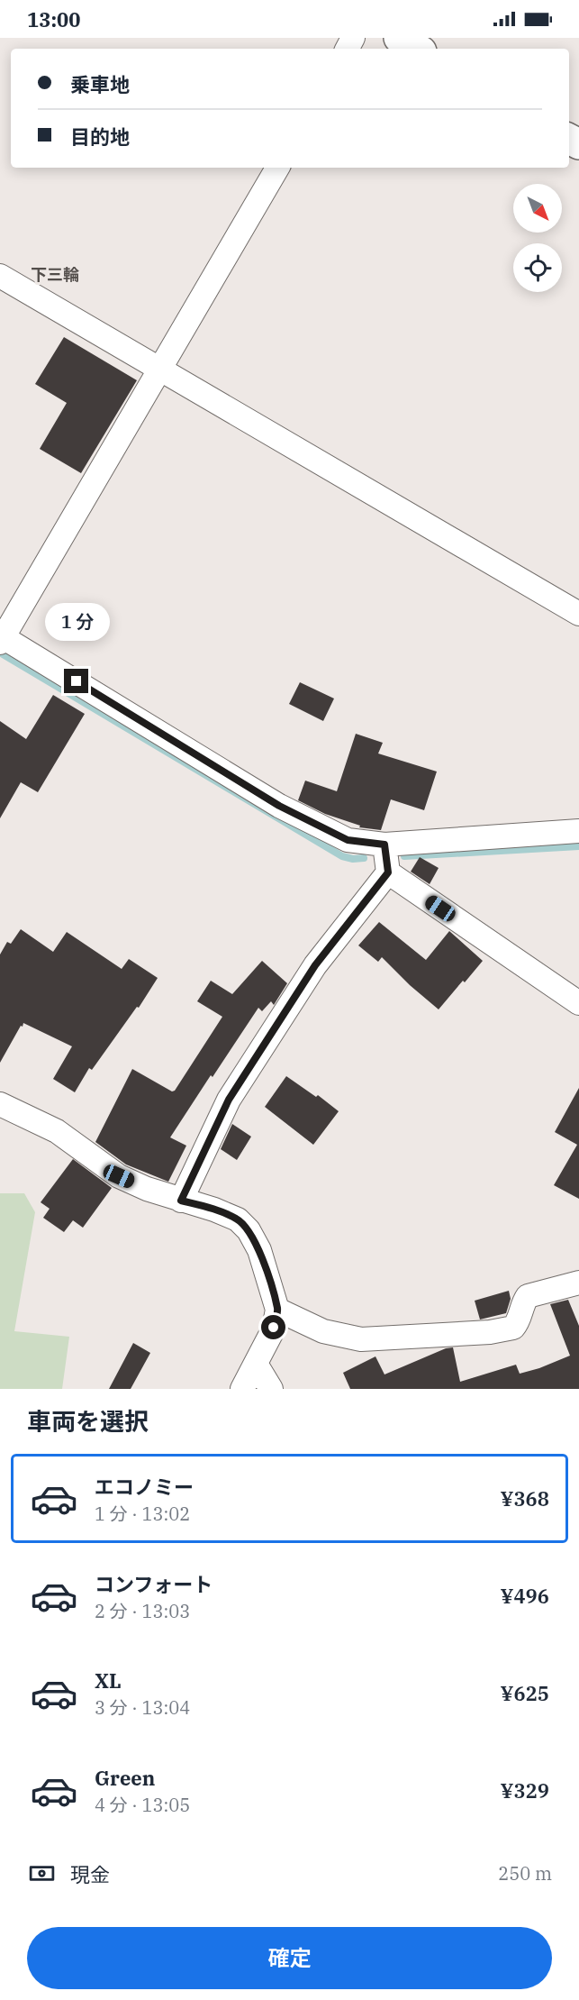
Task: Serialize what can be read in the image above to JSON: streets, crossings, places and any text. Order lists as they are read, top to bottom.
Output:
{
  "districts": ["下三輪"],
  "north": "bottom right",
  "page": {
    "status": "13:00",
    "banner": ["乗車地", "目的地"],
    "bubble": "1 分",
    "heading": "車両を選択",
    "list": [
      {
        "name": "エコノミー",
        "note": "1 分 · 13:02",
        "value": "¥368"
      },
      {
        "name": "コンフォート",
        "note": "2 分 · 13:03",
        "value": "¥496"
      },
      {
        "name": "XL",
        "note": "3 分 · 13:04",
        "value": "¥625"
      },
      {
        "name": "Green",
        "note": "4 分 · 13:05",
        "value": "¥329"
      }
    ],
    "pay": ["現金", "250 m"],
    "buttons": "確定"
  }
}
